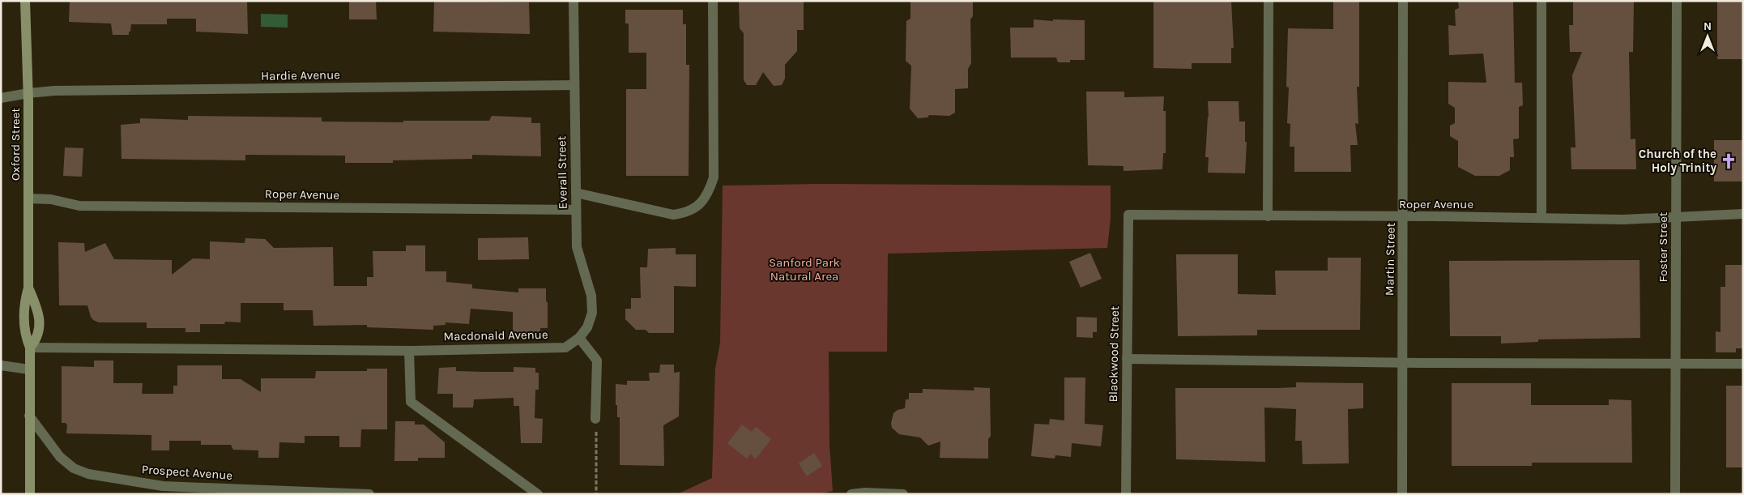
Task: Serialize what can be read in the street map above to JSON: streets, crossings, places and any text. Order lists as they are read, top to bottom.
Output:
{
  "streets": {
    "street": [
      "Hardie Avenue",
      "Oxford Street",
      "Everall Street",
      "Roper Avenue",
      "Foster Street",
      "Martin Street",
      "Macdonald Avenue",
      "Blackwood Street",
      "Prospect Avenue"
    ]
  },
  "crossings": [
    ["Hardie Avenue", "Oxford Street"],
    ["Hardie Avenue", "Everall Street"],
    ["Oxford Street", "Roper Avenue"],
    ["Oxford Street", "Macdonald Avenue"],
    ["Oxford Street", "Prospect Avenue"],
    ["Everall Street", "Roper Avenue"],
    ["Everall Street", "Macdonald Avenue"],
    ["Roper Avenue", "Foster Street"],
    ["Roper Avenue", "Martin Street"],
    ["Roper Avenue", "Blackwood Street"]
  ],
  "parks": ["Sanford Park Natural Area"],
  "places": {
    "church": ["Church of the Holy Trinity"]
  },
  "north": "top"
}
